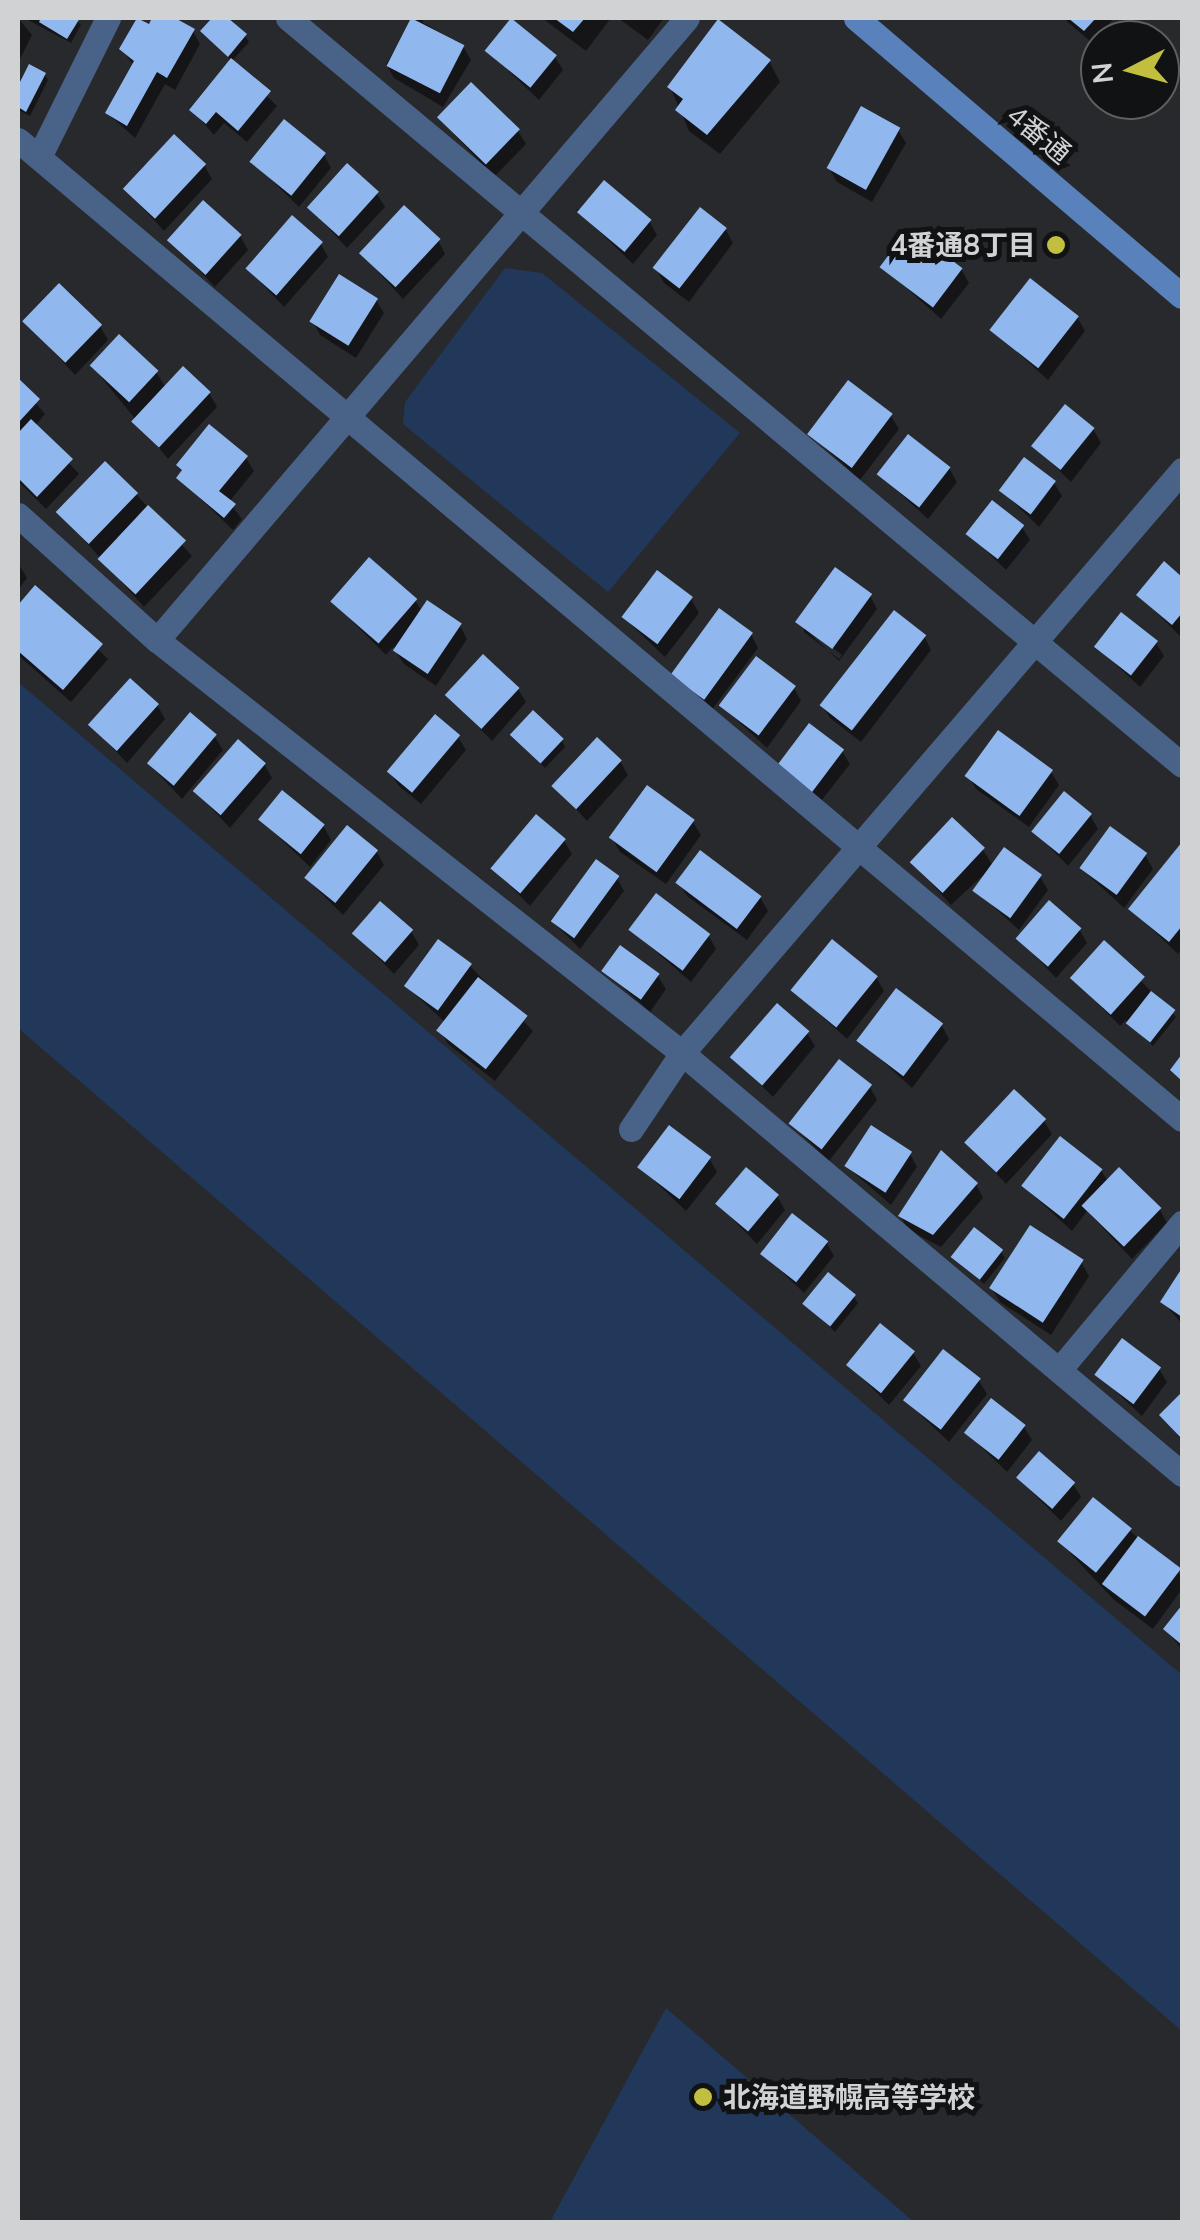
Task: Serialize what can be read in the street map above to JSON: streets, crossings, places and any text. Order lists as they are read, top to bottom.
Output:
{
  "streets": {
    "street": ["4番通"]
  },
  "places": ["4番通8丁目", "北海道野幌高等学校"],
  "north": "left"
}
